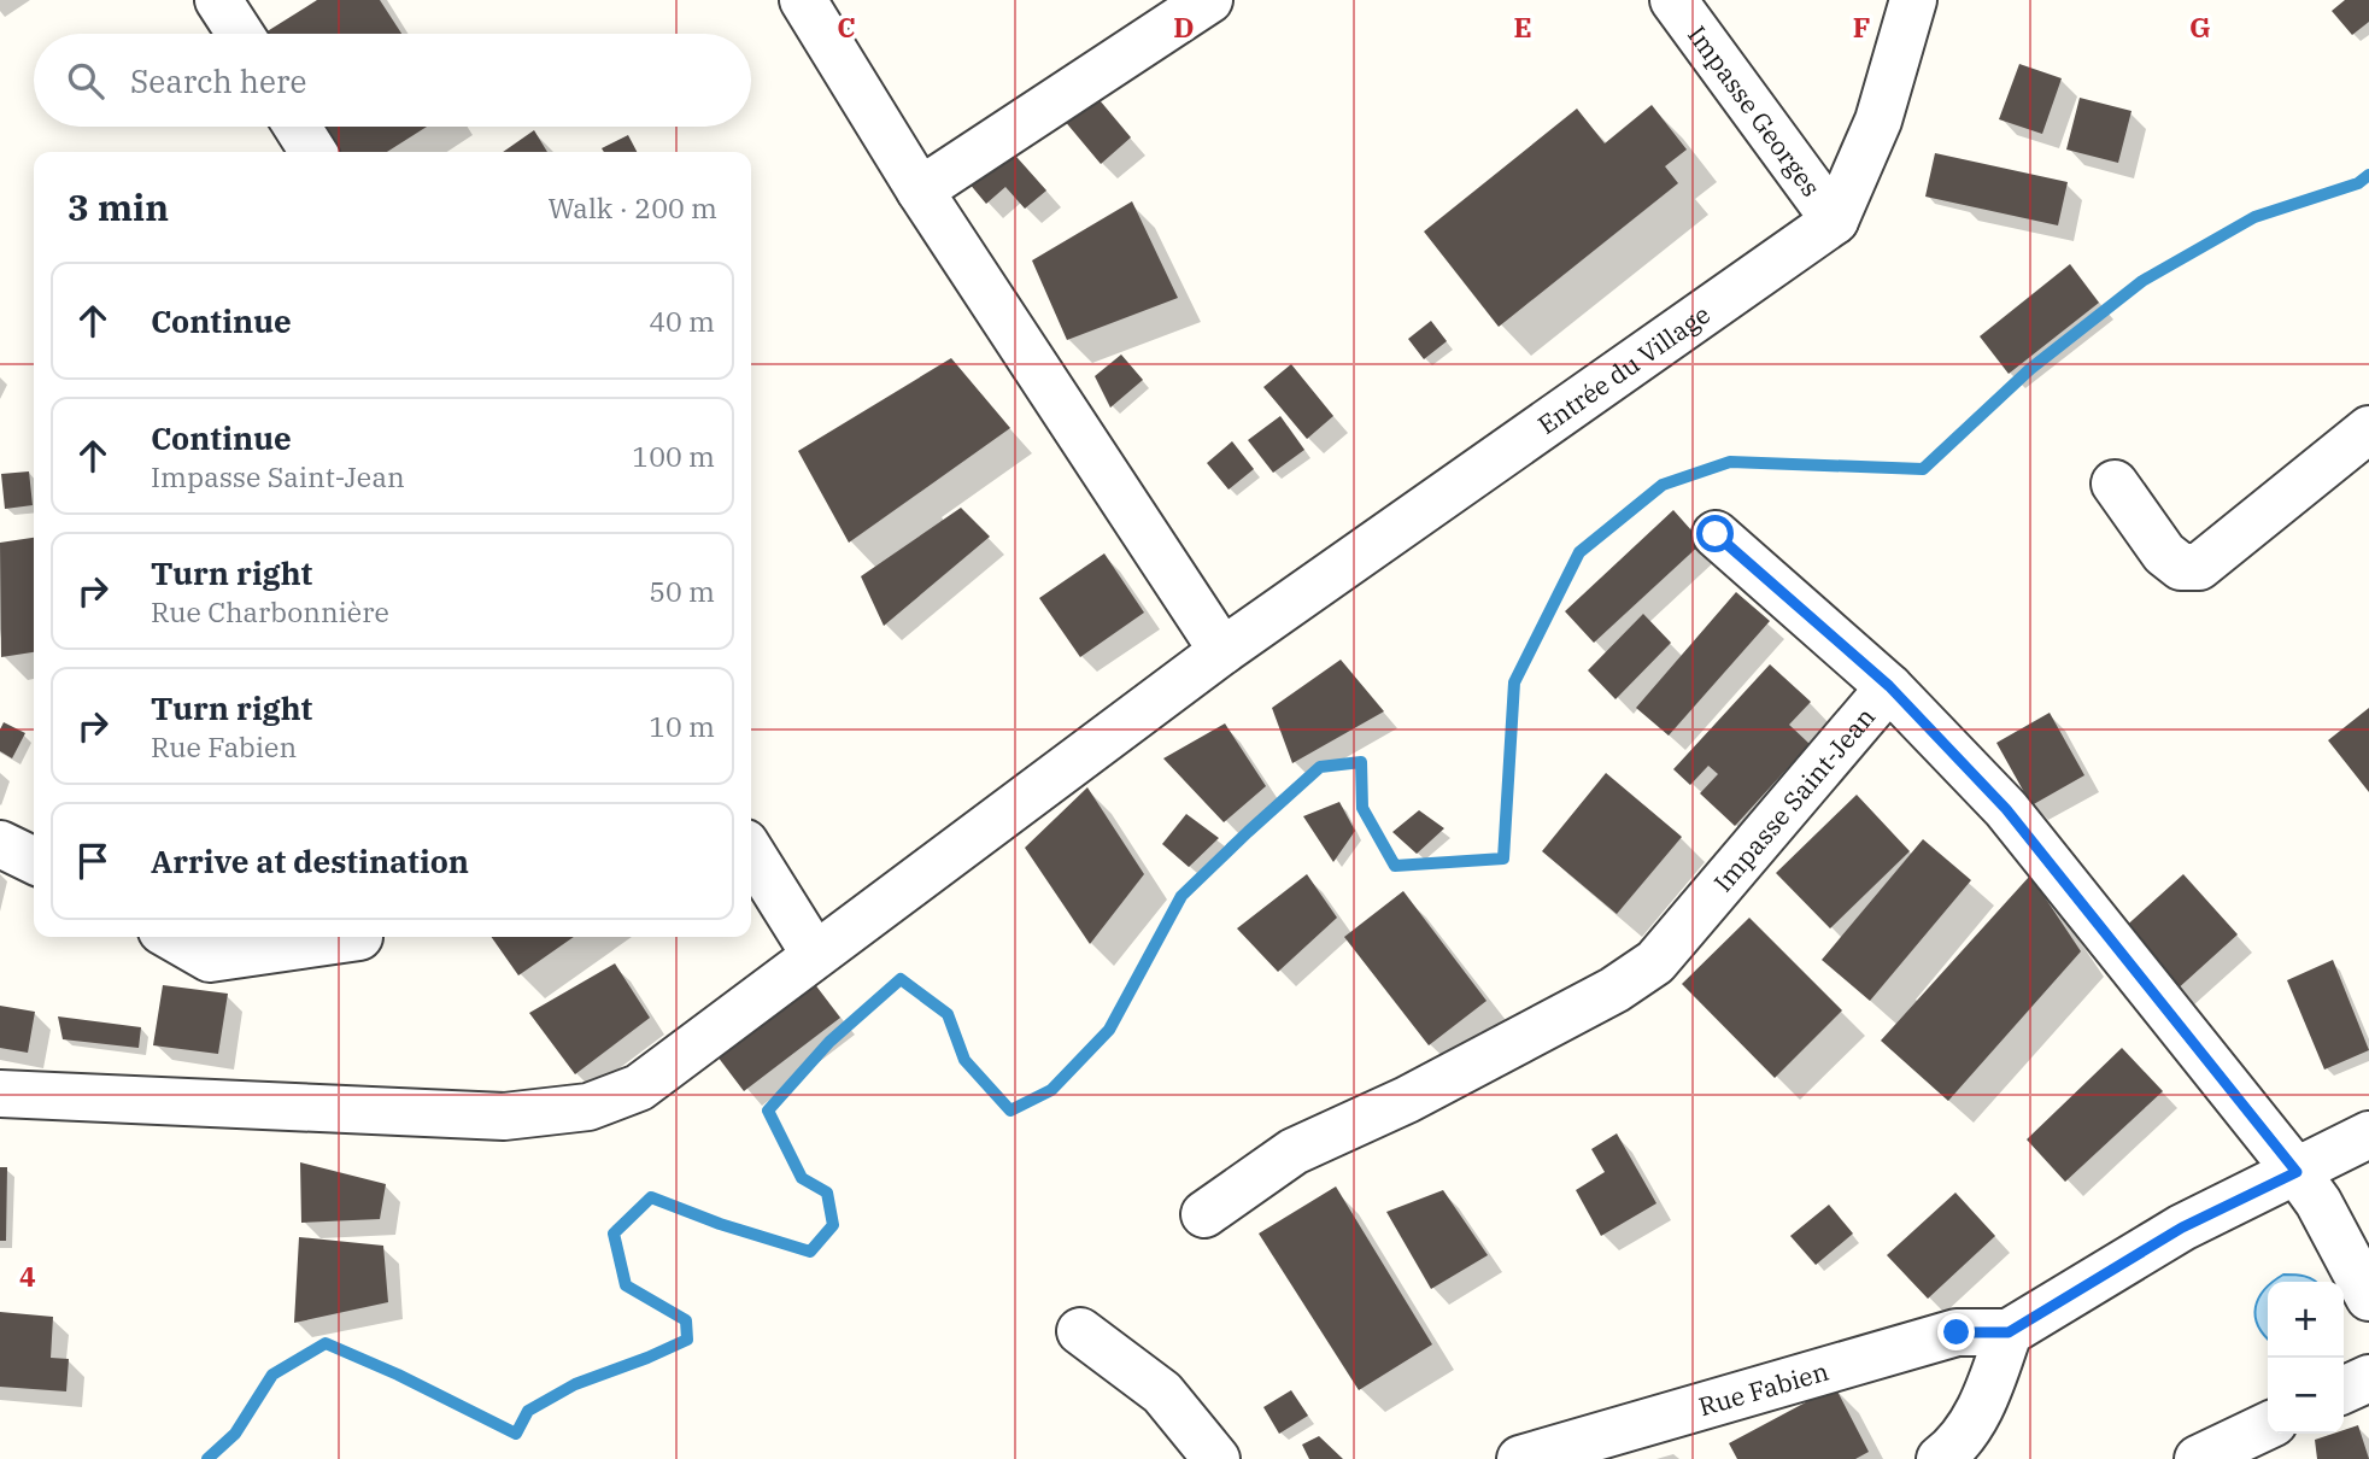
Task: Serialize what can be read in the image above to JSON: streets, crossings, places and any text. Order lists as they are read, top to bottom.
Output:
{
  "streets": {
    "street": [
      "Impasse Georges",
      "Entrée du Village",
      "Impasse Saint-Jean",
      "Rue Fabien"
    ]
  },
  "crossings": [
    ["Impasse Georges", "Entrée du Village"]
  ],
  "page": {
    "search": "Search here",
    "heading": ["3 min", "Walk · 200 m"],
    "list": [
      ["Continue", "40 m"],
      ["Continue", "Impasse Saint-Jean", "100 m"],
      ["Turn right", "Rue Charbonnière", "50 m"],
      ["Turn right", "Rue Fabien", "10 m"],
      "Arrive at destination"
    ],
    "map_buttons": ["+", "−"]
  },
  "grid": {
    "columns": [
      "C",
      "D",
      "E",
      "F",
      "G"
    ],
    "rows": ["4"]
  }
}
